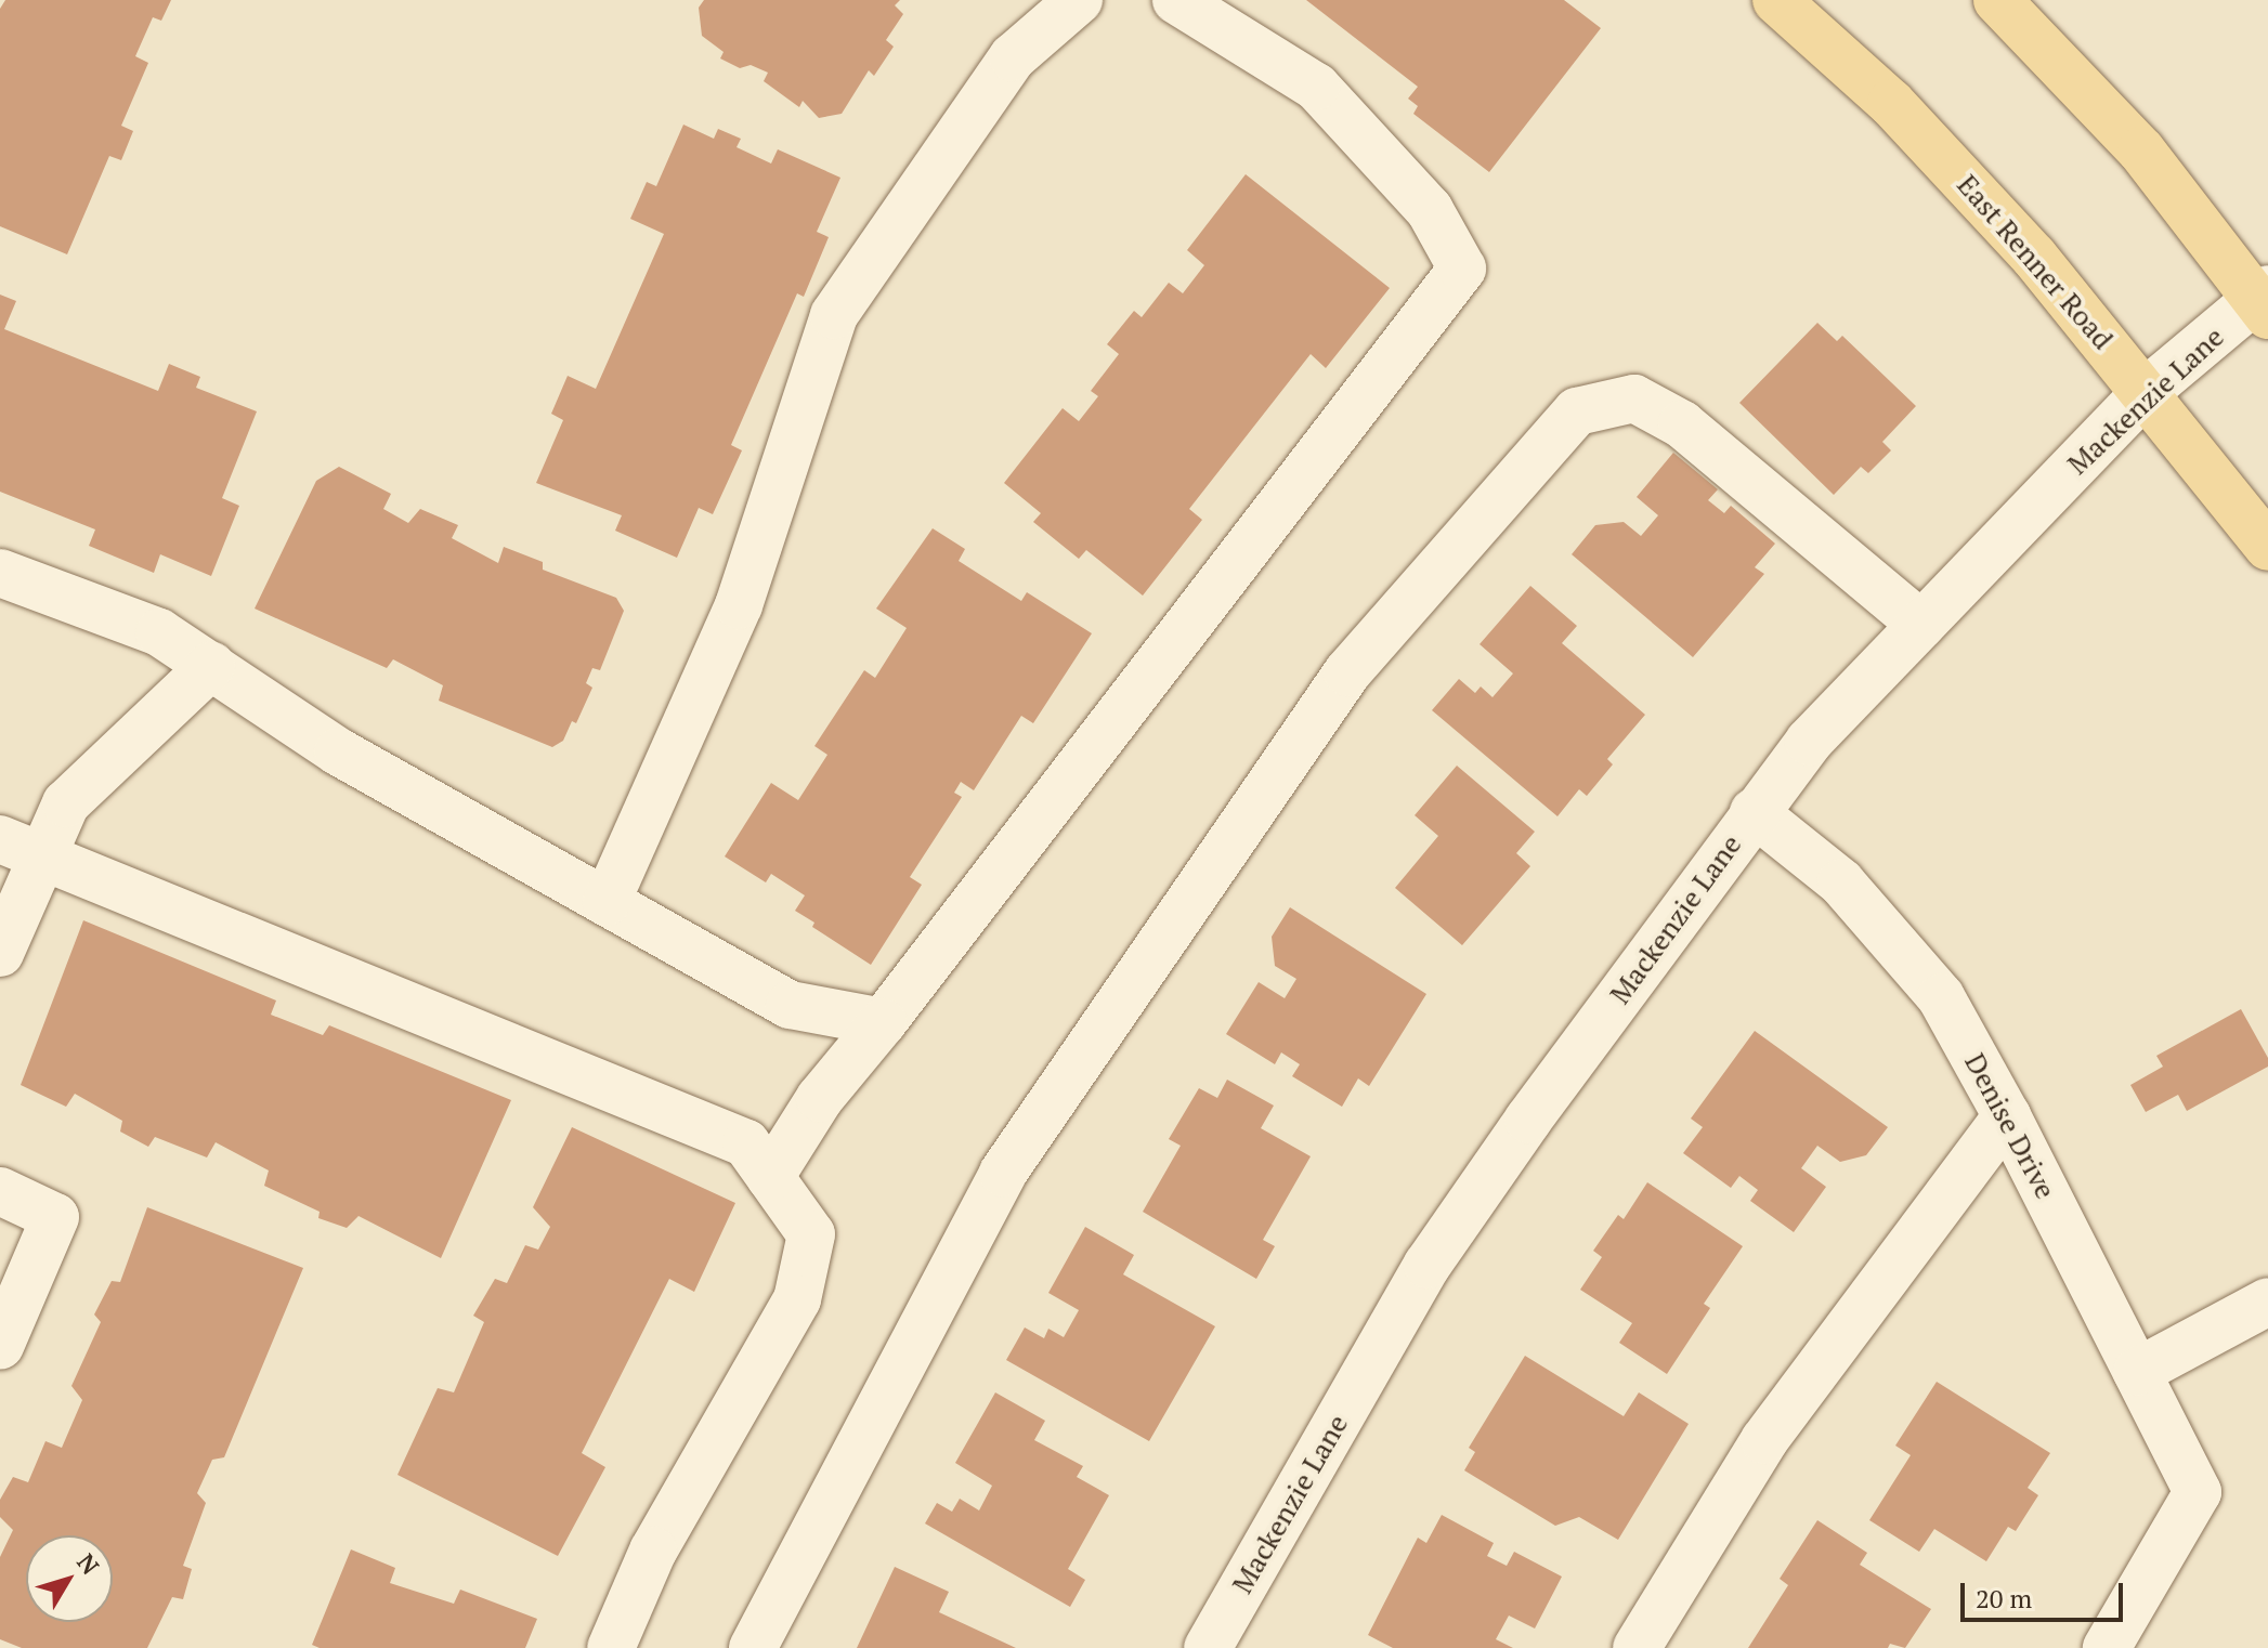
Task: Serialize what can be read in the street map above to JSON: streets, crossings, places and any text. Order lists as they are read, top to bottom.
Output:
{
  "streets": {
    "main road": ["East Renner Road"],
    "street": ["Mackenzie Lane", "Denise Drive"]
  },
  "crossings": [
    ["East Renner Road", "Mackenzie Lane"],
    ["Mackenzie Lane", "Denise Drive"]
  ],
  "scale_bar": "20 m",
  "north": "top right"
}
